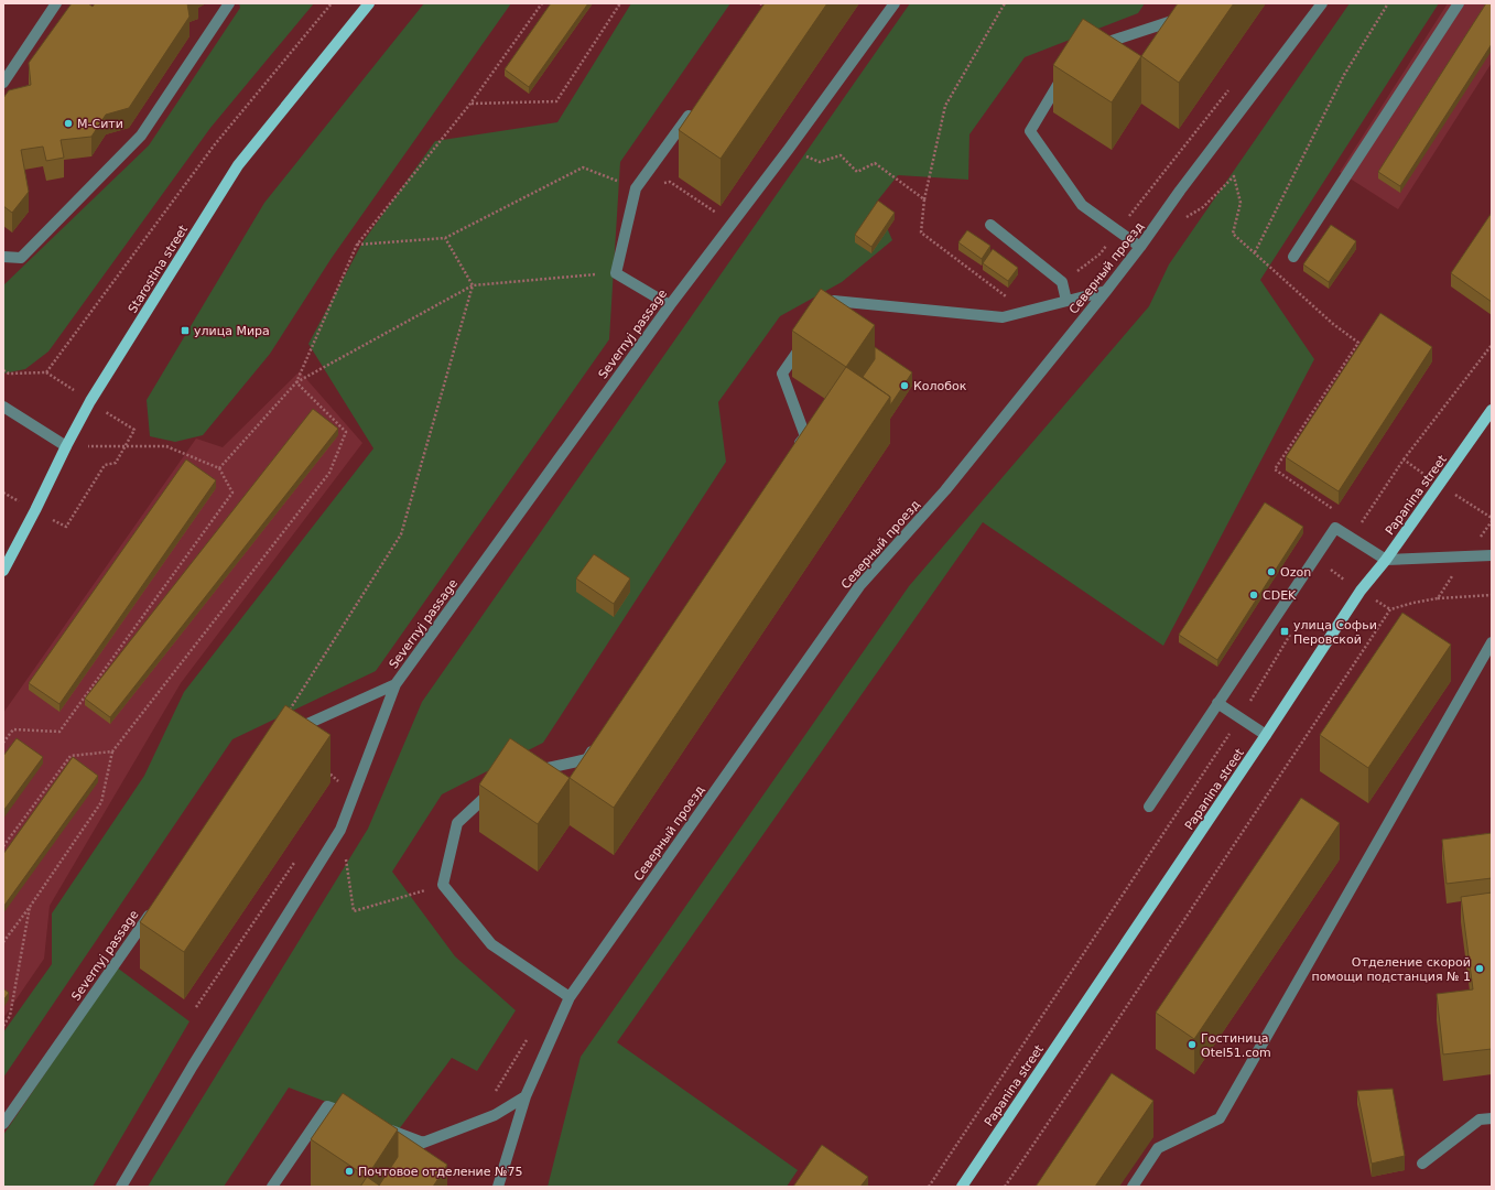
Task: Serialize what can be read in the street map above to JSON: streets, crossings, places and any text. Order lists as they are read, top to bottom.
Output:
{
  "streets": {
    "main road": ["Starostina street", "Papanina street"],
    "street": ["Северный проезд", "Severnyj passage"]
  },
  "places": {
    "other": [
      "М-Сити",
      "Колобок",
      "Ozon",
      "CDEK",
      "Отделение скорой помощи подстанция № 1",
      "Гостиница Otel51.com",
      "Почтовое отделение №75"
    ],
    "transit": ["улица Мира", "улица Софьи Перовской"]
  }
}
